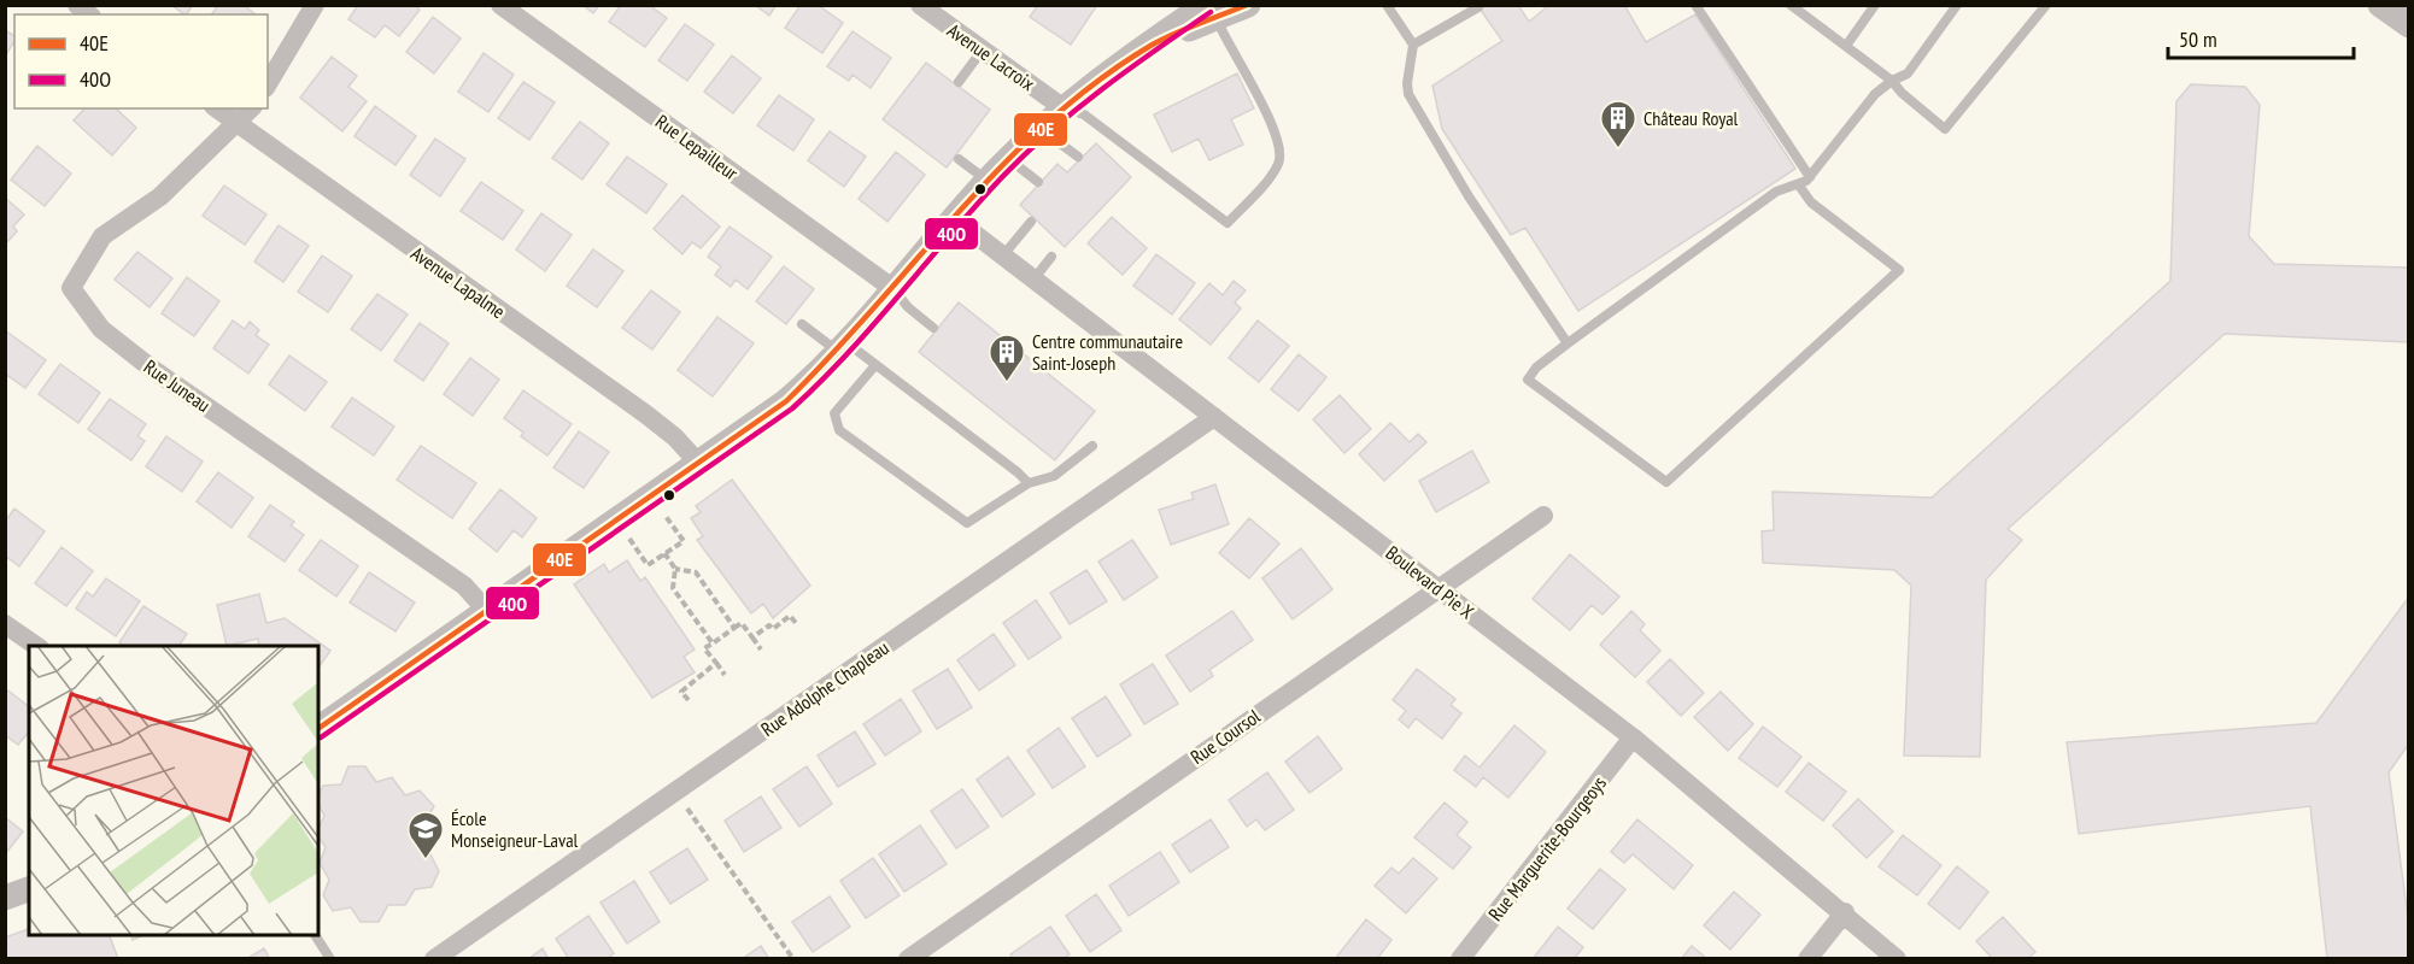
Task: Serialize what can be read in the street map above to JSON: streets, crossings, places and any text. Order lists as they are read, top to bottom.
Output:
{
  "streets": {
    "street": [
      "Avenue Lacroix",
      "Rue Lepailleur",
      "Avenue Lapalme",
      "Rue Juneau",
      "Boulevard Pie X",
      "Rue Adolphe Chapleau",
      "Rue Coursol",
      "Rue Marguerite-Bourgeoys"
    ]
  },
  "crossings": [
    ["Avenue Lapalme", "Rue Juneau"],
    ["Boulevard Pie X", "Rue Adolphe Chapleau"],
    ["Boulevard Pie X", "Rue Coursol"],
    ["Boulevard Pie X", "Rue Marguerite-Bourgeoys"]
  ],
  "places": {
    "building": ["Château Royal", "Centre communautaire Saint-Joseph"],
    "school or university": ["École Monseigneur-Laval"]
  },
  "lines": ["transit line 40E", "transit line 40O"],
  "legend": ["40E", "40O"],
  "scale_bar": "50 m"
}
